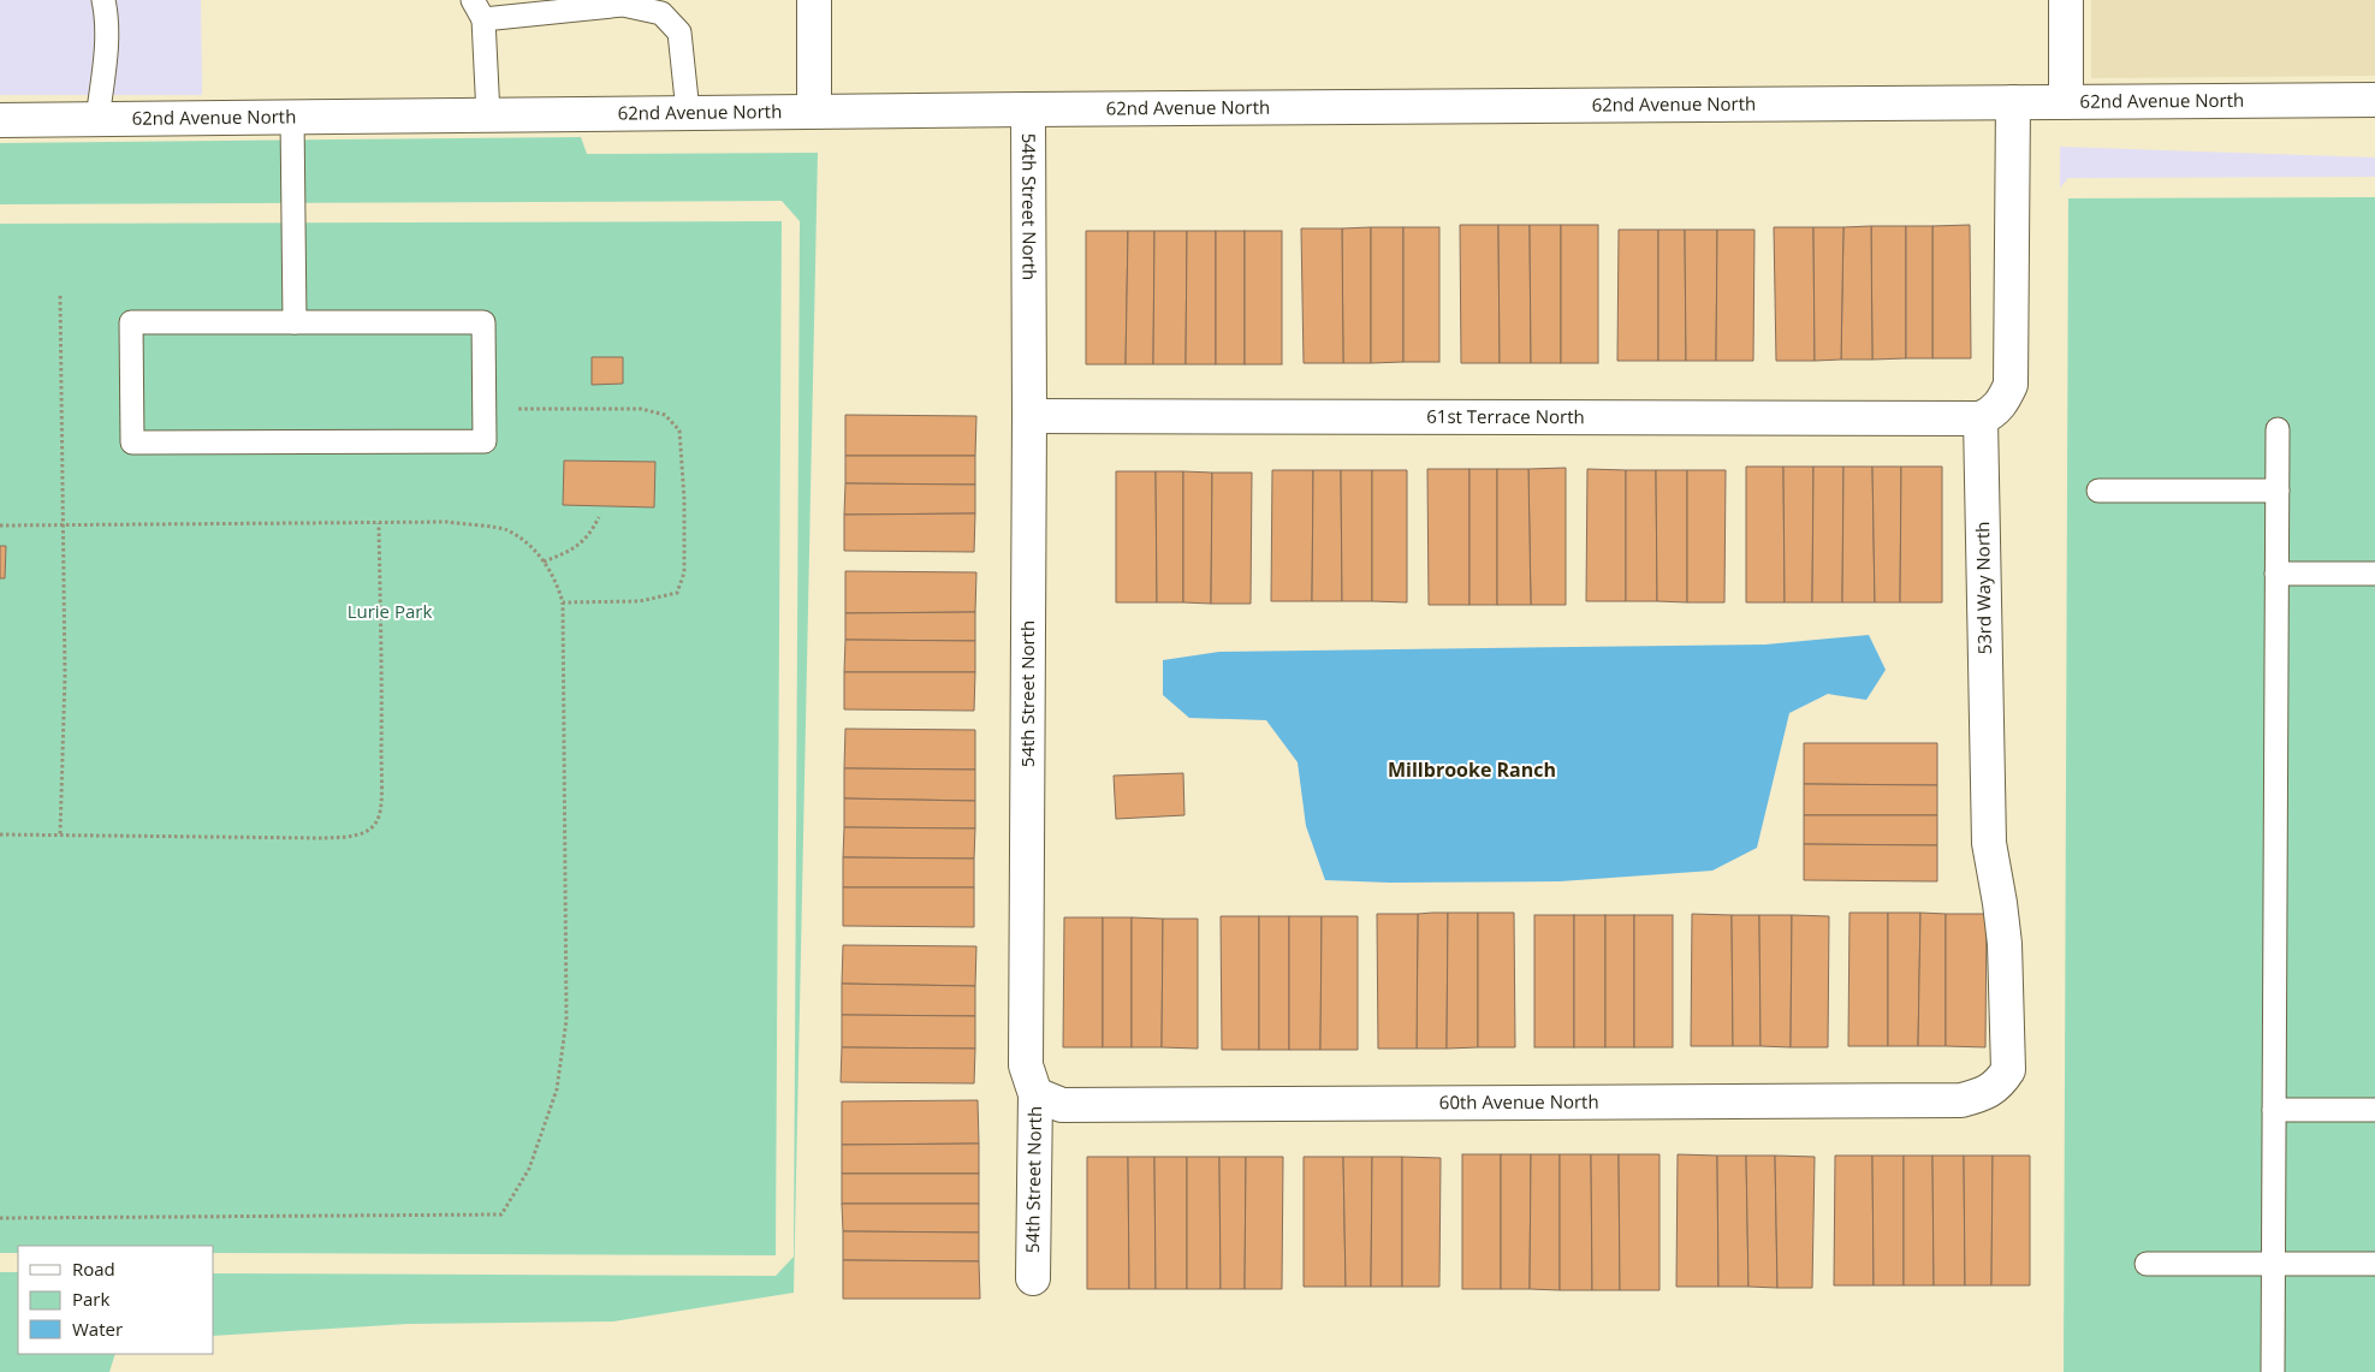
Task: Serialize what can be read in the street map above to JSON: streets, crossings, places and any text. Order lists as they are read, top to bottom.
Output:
{
  "streets": {
    "street": [
      "62nd Avenue North",
      "54th Street North",
      "61st Terrace North",
      "53rd Way North",
      "60th Avenue North"
    ]
  },
  "crossings": [
    ["62nd Avenue North", "54th Street North"],
    ["54th Street North", "61st Terrace North"],
    ["54th Street North", "60th Avenue North"],
    ["61st Terrace North", "53rd Way North"],
    ["53rd Way North", "60th Avenue North"]
  ],
  "districts": ["Millbrooke Ranch"],
  "parks": ["Lurie Park"],
  "legend": ["Road", "Park", "Water"]
}
